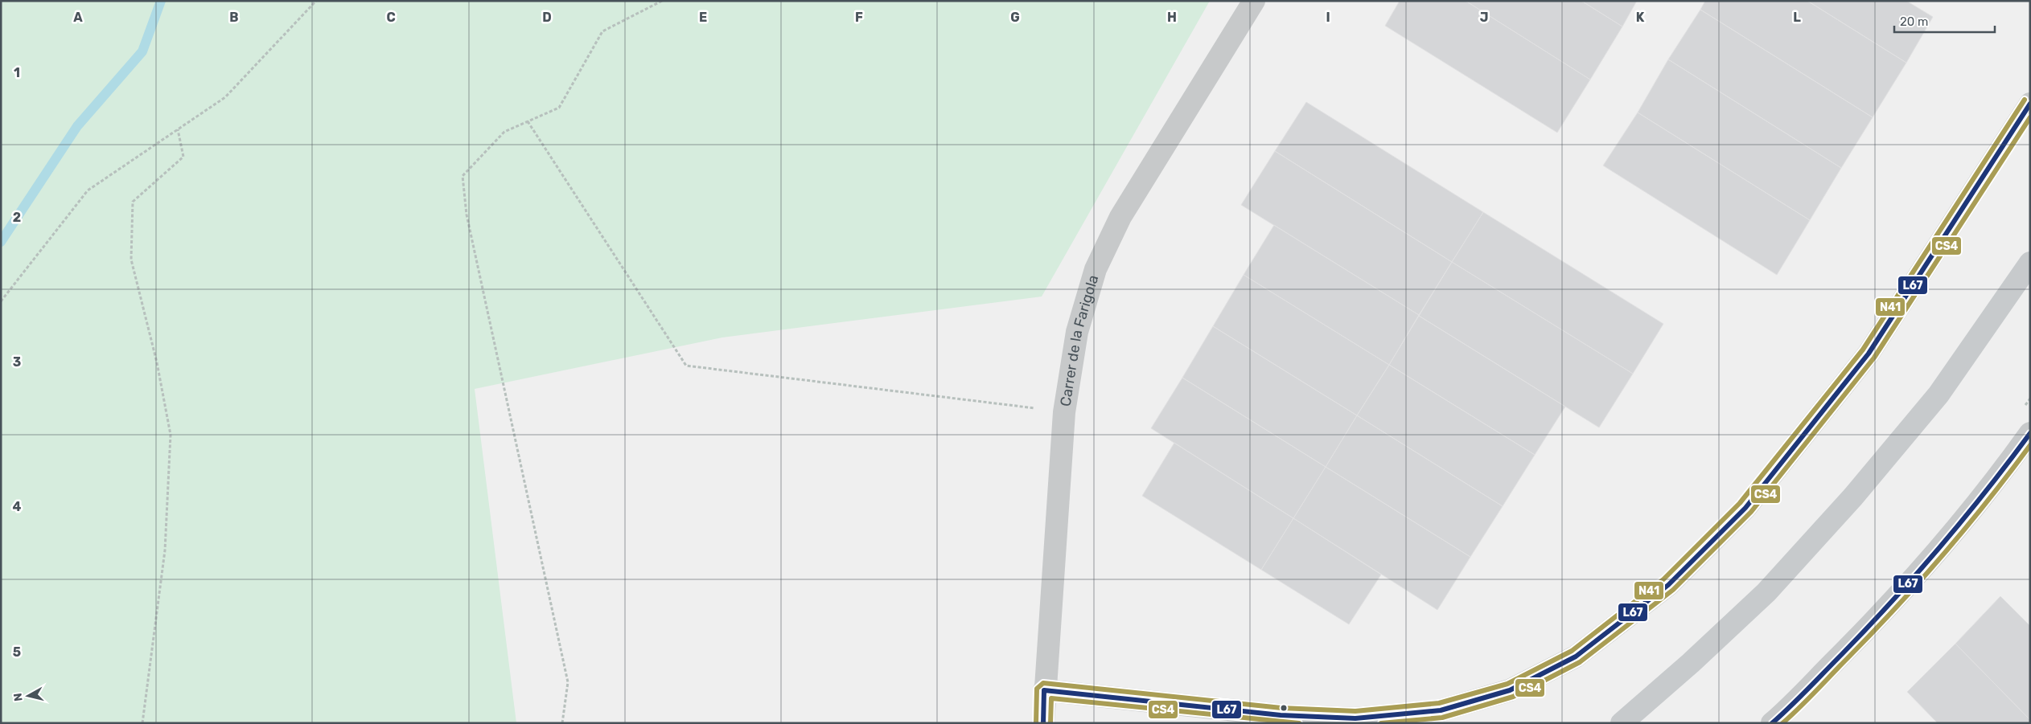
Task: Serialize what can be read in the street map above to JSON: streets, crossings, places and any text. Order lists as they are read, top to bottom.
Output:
{
  "streets": {
    "street": ["Carrer de la Farigola"]
  },
  "lines": ["transit line N41", "transit line L67", "transit line CS4"],
  "scale_bar": "20 m",
  "north": "left",
  "grid": {
    "columns": [
      "A",
      "B",
      "C",
      "D",
      "E",
      "F",
      "G",
      "H",
      "I",
      "J",
      "K",
      "L"
    ],
    "rows": [
      "1",
      "2",
      "3",
      "4",
      "5"
    ]
  }
}
